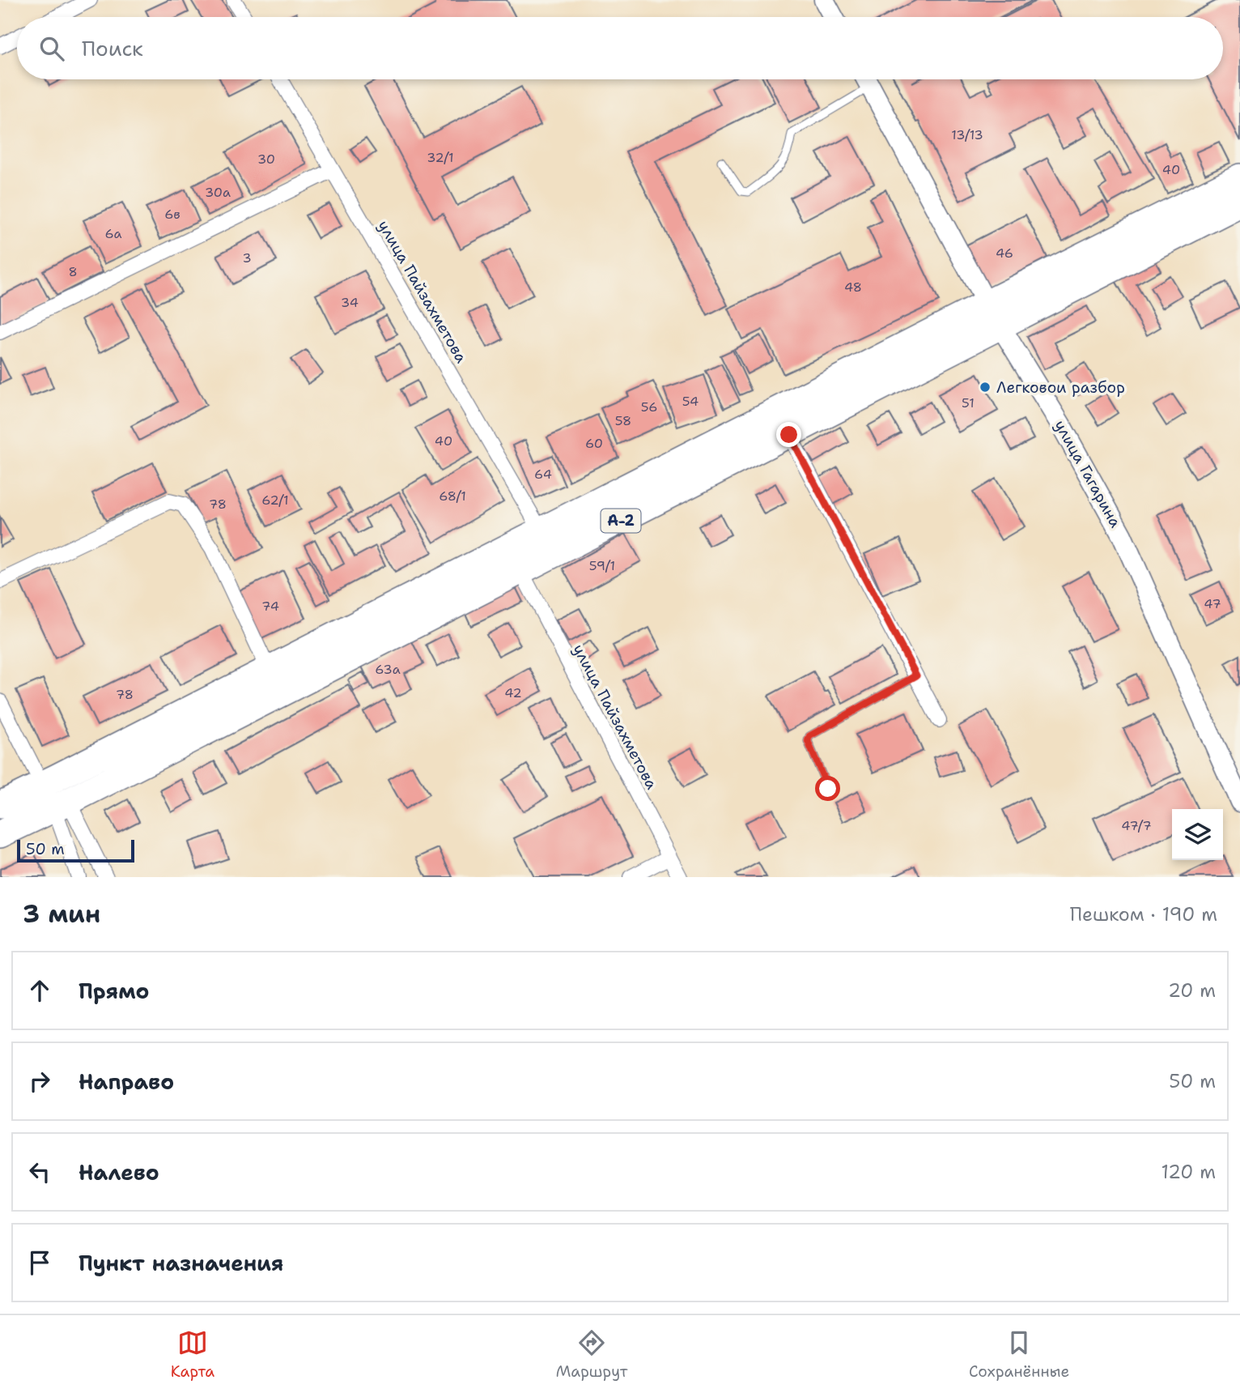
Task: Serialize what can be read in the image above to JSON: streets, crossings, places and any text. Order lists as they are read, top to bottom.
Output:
{
  "streets": {
    "highway": ["A-2"],
    "street": ["улица Пайзахметова", "улица Гагарина"]
  },
  "crossings": [
    ["улица Пайзахметова", "A-2"],
    ["улица Гагарина", "A-2"]
  ],
  "places": ["Легковои разбор"],
  "house_numbers": [
    "13/13",
    "32/1",
    "30",
    "40",
    "30а",
    "6в",
    "6а",
    "46",
    "3",
    "8",
    "48",
    "34",
    "54",
    "51",
    "56",
    "58",
    "40",
    "60",
    "64",
    "68/1",
    "62/1",
    "78",
    "59/1",
    "47",
    "74",
    "63а",
    "42",
    "78",
    "47/7"
  ],
  "scale_bar": "50 m",
  "page": {
    "search": "Поиск",
    "scale": "50 m",
    "heading": ["3 мин", "Пешком · 190 m"],
    "list": [
      ["Прямо", "20 m"],
      ["Направо", "50 m"],
      ["Налево", "120 m"],
      "Пункт назначения"
    ],
    "nav": ["Карта", "Маршрут", "Сохранённые"]
  }
}
